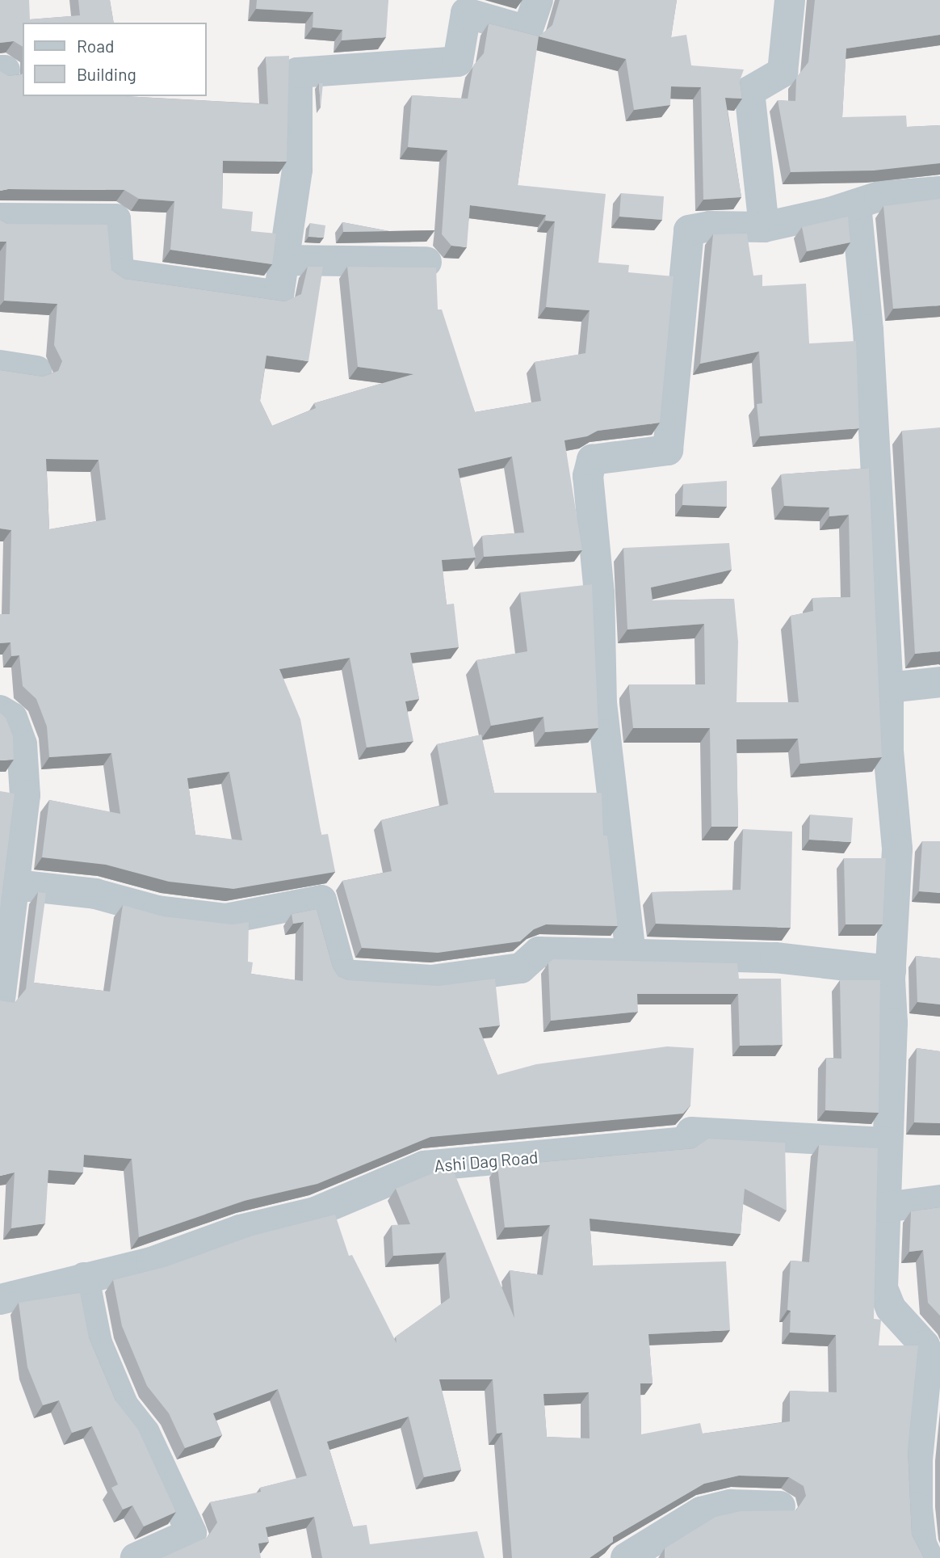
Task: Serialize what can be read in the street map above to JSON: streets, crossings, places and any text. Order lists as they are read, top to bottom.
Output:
{
  "streets": {
    "street": ["Ashi Dag Road"]
  },
  "legend": ["Road", "Building"]
}
